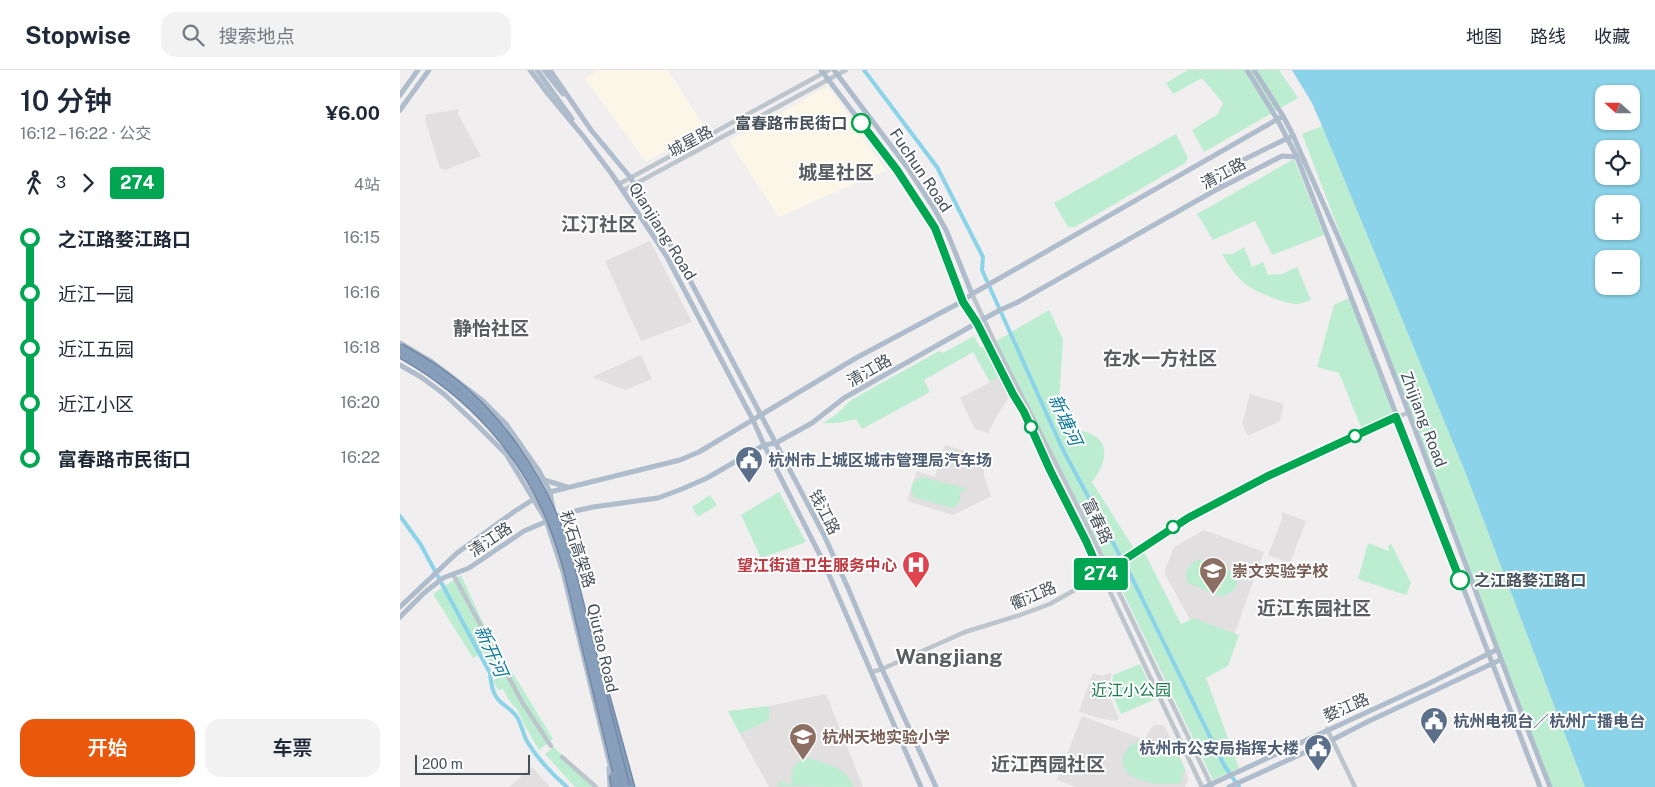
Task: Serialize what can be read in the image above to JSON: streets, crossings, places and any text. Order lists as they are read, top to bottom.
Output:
{
  "streets": {
    "highway": ["秋石高架路"],
    "main road": [
      "Fuchun Road",
      "清江路",
      "Qianjiang Road",
      "Zhijiang Road",
      "钱江路",
      "Qiutao Road",
      "婺江路"
    ],
    "street": ["城星路", "富春路", "衢江路"]
  },
  "crossings": [
    ["城星路", "Fuchun Road"],
    ["城星路", "Qianjiang Road"],
    ["Fuchun Road", "清江路"],
    ["Fuchun Road", "富春路"],
    ["清江路", "Qianjiang Road"],
    ["清江路", "Zhijiang Road"],
    ["清江路", "钱江路"],
    ["清江路", "富春路"],
    ["清江路", "Qiutao Road"],
    ["Qianjiang Road", "钱江路"],
    ["Zhijiang Road", "衢江路"],
    ["Zhijiang Road", "婺江路"],
    ["钱江路", "衢江路"],
    ["富春路", "衢江路"],
    ["富春路", "婺江路"],
    ["秋石高架路", "Qiutao Road"]
  ],
  "districts": [
    "城星社区",
    "江汀社区",
    "静怡社区",
    "在水一方社区",
    "近江东园社区",
    "Wangjiang",
    "近江西园社区"
  ],
  "water": ["新塘河", "新开河"],
  "parks": ["近江小公园"],
  "places": {
    "other": ["富春路市民街口", "之江路婺江路口"],
    "public building": ["杭州市上城区城市管理局汽车场", "杭州电视台／杭州广播电台", "杭州市公安局指挥大楼"],
    "hospital": ["望江街道卫生服务中心"],
    "school or university": ["崇文实验学校", "杭州天地实验小学"]
  },
  "lines": ["bus line 274"],
  "scale_bar": "200 m",
  "north": "left",
  "page": {
    "header": "Stopwise",
    "search": "搜索地点",
    "nav": ["地图", "路线", "收藏"],
    "heading": ["10 分钟", "16:12 – 16:22 · 公交", "¥6.00"],
    "on_map": "274",
    "map_buttons": ["+", "−"],
    "legs": ["3", "274", "4站"],
    "list": [
      {
        "name": "之江路婺江路口",
        "value": "16:15"
      },
      {
        "name": "近江一园",
        "value": "16:16"
      },
      {
        "name": "近江五园",
        "value": "16:18"
      },
      {
        "name": "近江小区",
        "value": "16:20"
      },
      {
        "name": "富春路市民街口",
        "value": "16:22"
      }
    ],
    "buttons": ["开始", "车票"],
    "scale": "200 m"
  }
}
